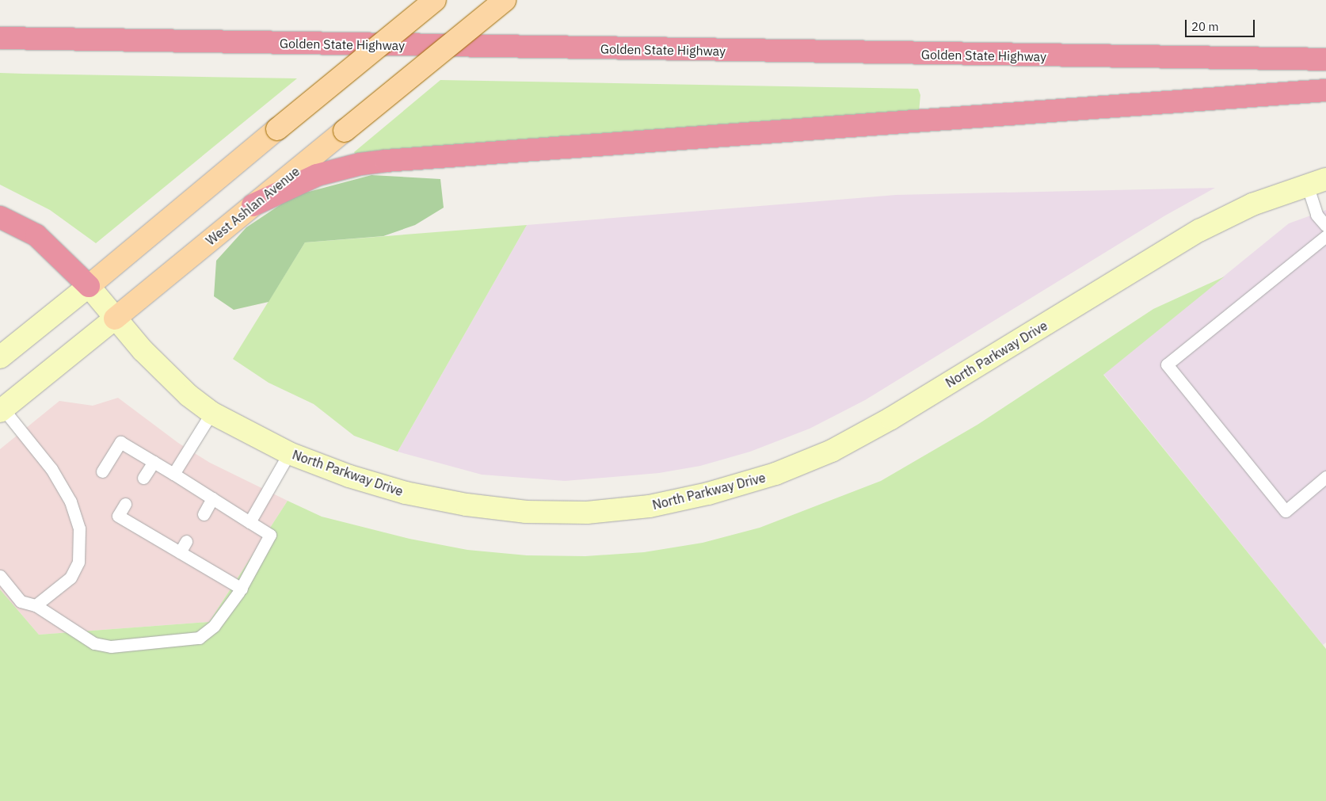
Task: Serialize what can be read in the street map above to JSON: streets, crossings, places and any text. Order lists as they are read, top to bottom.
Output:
{
  "streets": {
    "highway": ["Golden State Highway"],
    "main road": ["West Ashlan Avenue"],
    "street": ["North Parkway Drive"]
  },
  "crossings": [
    ["West Ashlan Avenue", "North Parkway Drive"]
  ],
  "scale_bar": "20 m"
}
